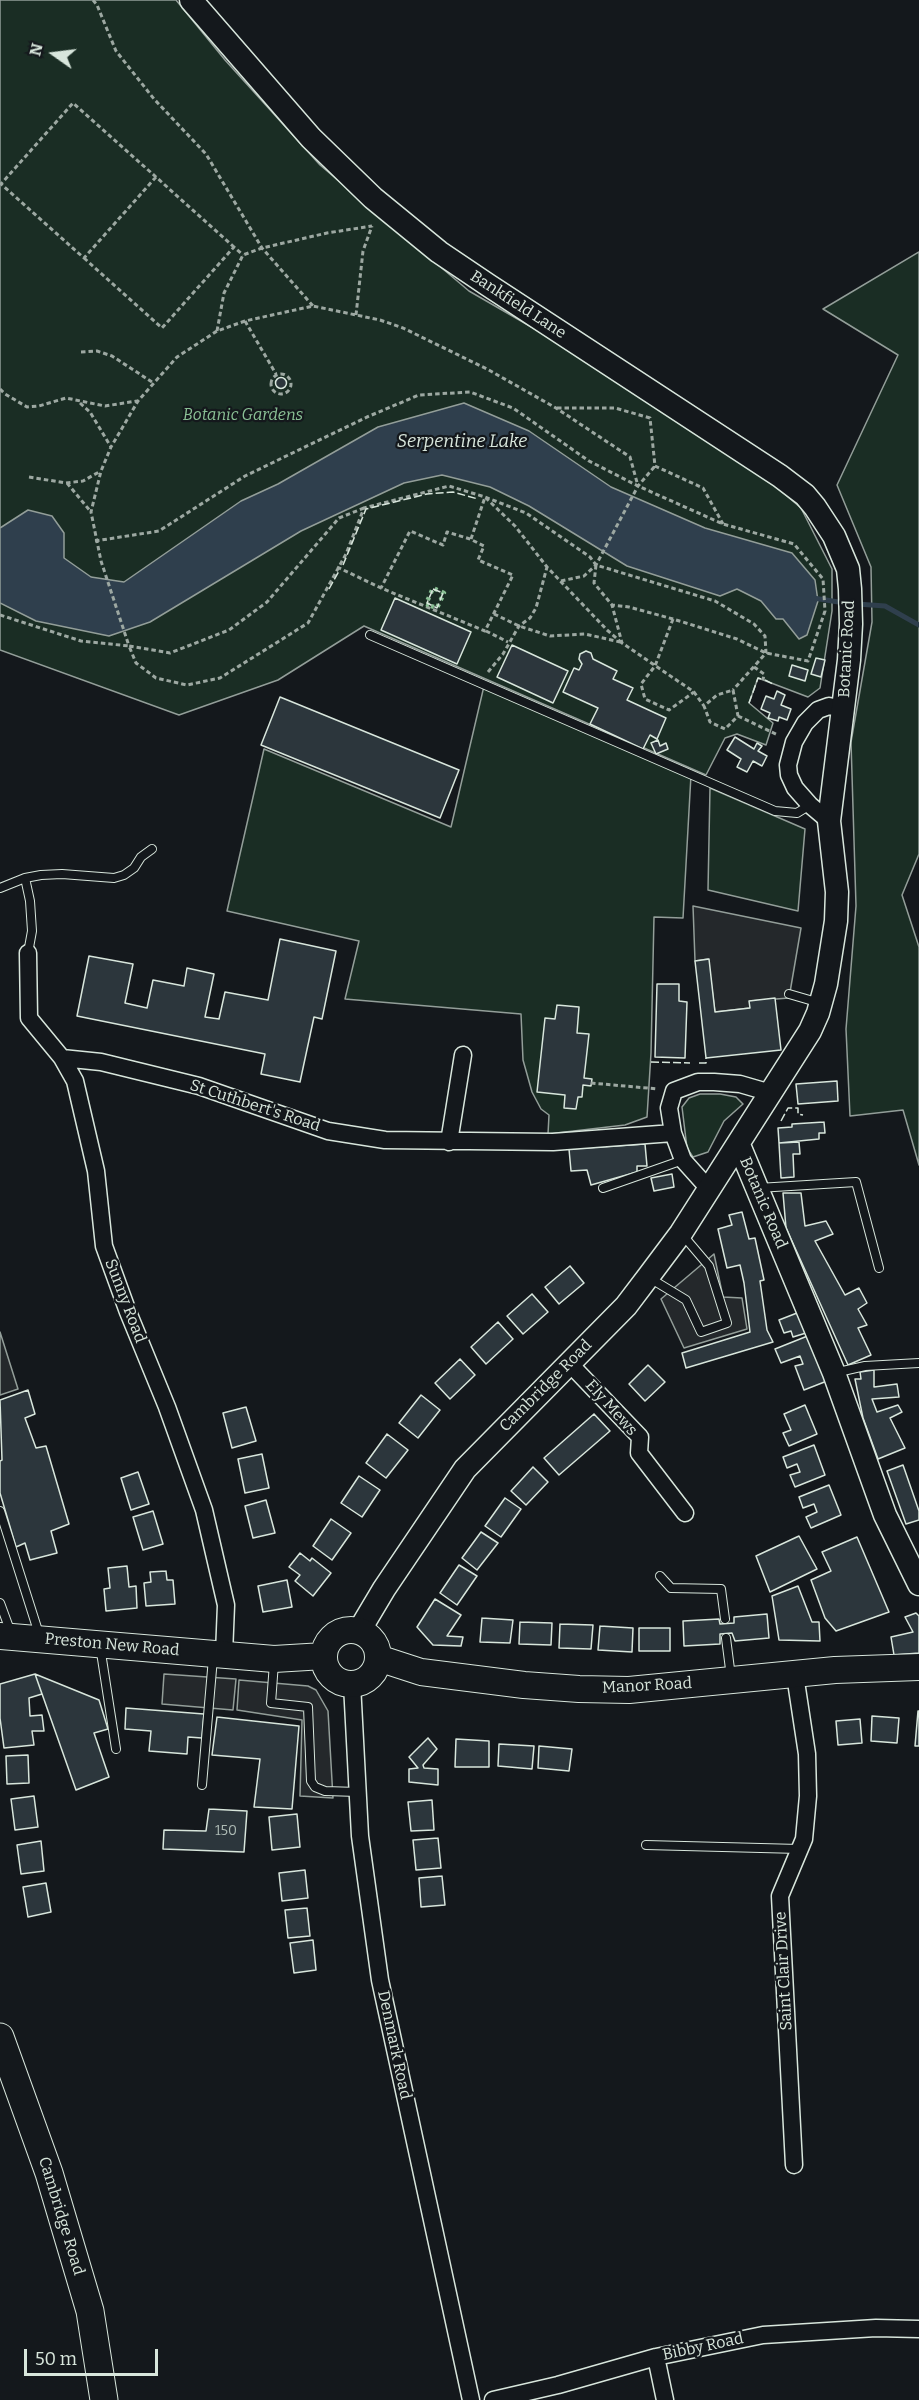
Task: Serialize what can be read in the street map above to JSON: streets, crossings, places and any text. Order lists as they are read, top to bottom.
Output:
{
  "streets": {
    "highway": ["Cambridge Road"],
    "main road": [
      "Bankfield Lane",
      "Botanic Road",
      "Preston New Road",
      "Manor Road"
    ],
    "street": [
      "St Cuthbert's Road",
      "Sunny Road",
      "Ely Mews",
      "Saint Clair Drive",
      "Denmark Road",
      "Bibby Road"
    ]
  },
  "crossings": [
    ["Bankfield Lane", "Botanic Road"],
    ["Botanic Road", "Cambridge Road"],
    ["St Cuthbert's Road", "Sunny Road"],
    ["Sunny Road", "Preston New Road"],
    ["Cambridge Road", "Ely Mews"],
    ["Cambridge Road", "Manor Road"],
    ["Cambridge Road", "Denmark Road"],
    ["Manor Road", "Saint Clair Drive"],
    ["Manor Road", "Denmark Road"]
  ],
  "water": ["Serpentine Lake"],
  "parks": ["Botanic Gardens"],
  "house_numbers": ["150"],
  "scale_bar": "50 m",
  "north": "left"
}
